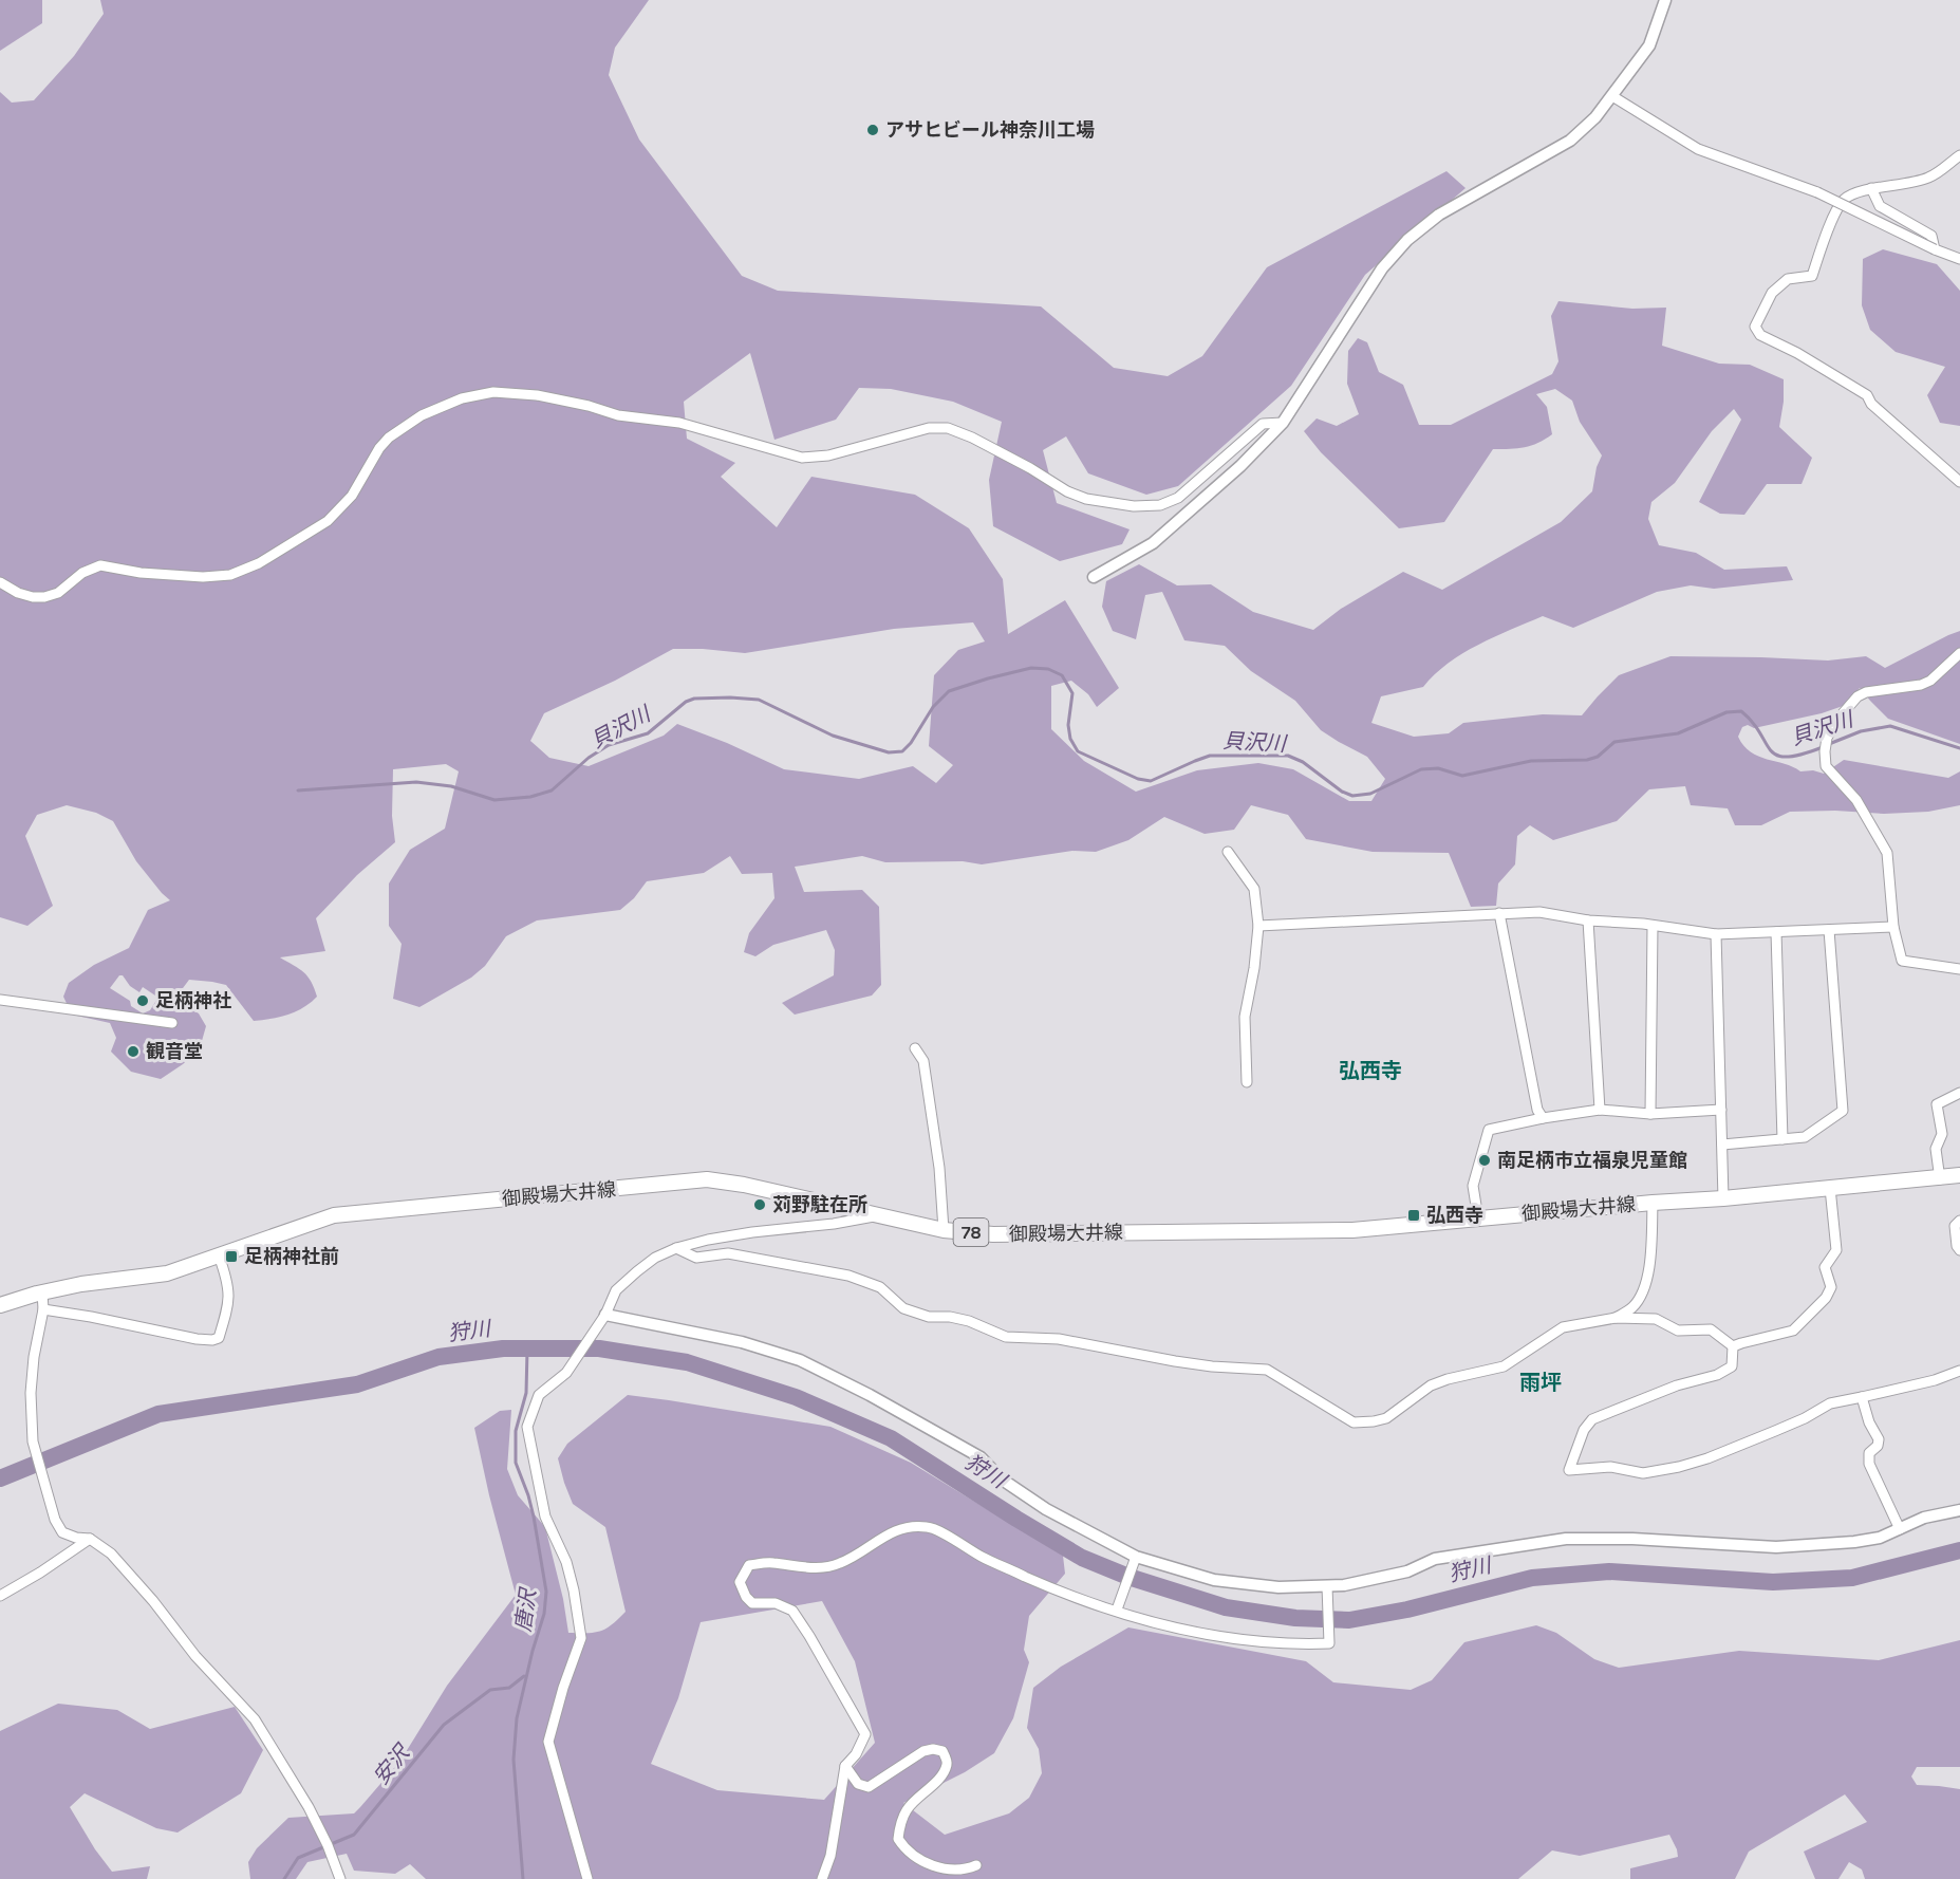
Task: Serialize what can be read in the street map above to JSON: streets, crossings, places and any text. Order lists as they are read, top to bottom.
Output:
{
  "streets": {
    "main road": ["御殿場大井線", "78"]
  },
  "districts": ["弘西寺", "雨坪"],
  "water": [
    "貝沢川",
    "狩川",
    "唐沢",
    "安沢"
  ],
  "places": {
    "other": [
      "アサヒビール神奈川工場",
      "足柄神社",
      "観音堂",
      "南足柄市立福泉児童館",
      "苅野駐在所"
    ],
    "transit": ["弘西寺", "足柄神社前"]
  }
}
